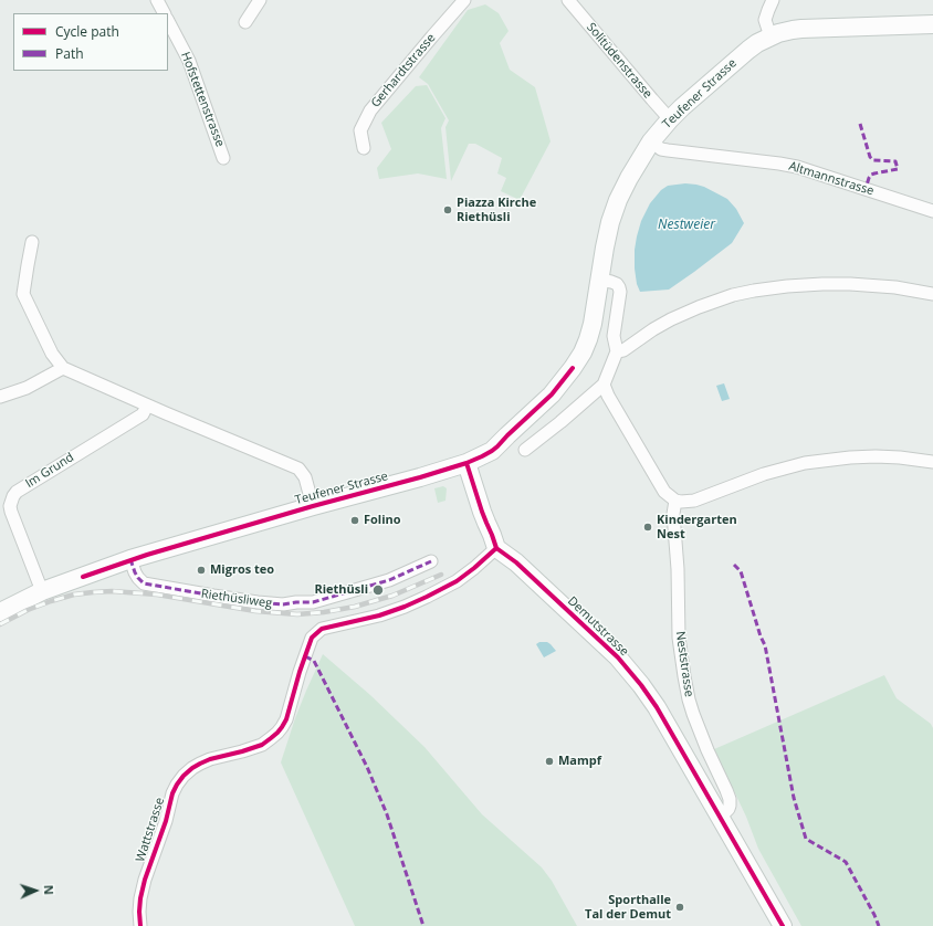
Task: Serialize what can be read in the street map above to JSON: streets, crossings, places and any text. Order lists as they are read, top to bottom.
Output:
{
  "streets": {
    "main road": ["Teufener Strasse", "Demutstrasse"],
    "street": [
      "Solitüdenstrasse",
      "Gerhardtstrasse",
      "Hofstettenstrasse",
      "Altmannstrasse",
      "Im Grund",
      "Riethüsliweg",
      "Neststrasse",
      "Wattstrasse"
    ]
  },
  "crossings": [
    ["Solitüdenstrasse", "Teufener Strasse"],
    ["Teufener Strasse", "Altmannstrasse"],
    ["Teufener Strasse", "Im Grund"],
    ["Teufener Strasse", "Riethüsliweg"],
    ["Demutstrasse", "Neststrasse"],
    ["Demutstrasse", "Wattstrasse"]
  ],
  "water": ["Nestweier"],
  "places": [
    "Piazza Kirche Riethüsli",
    "Folino",
    "Kindergarten Nest",
    "Migros teo",
    "Riethüsli",
    "Mampf",
    "Sporthalle Tal der Demut"
  ],
  "legend": ["Cycle path", "Path"],
  "north": "right"
}
